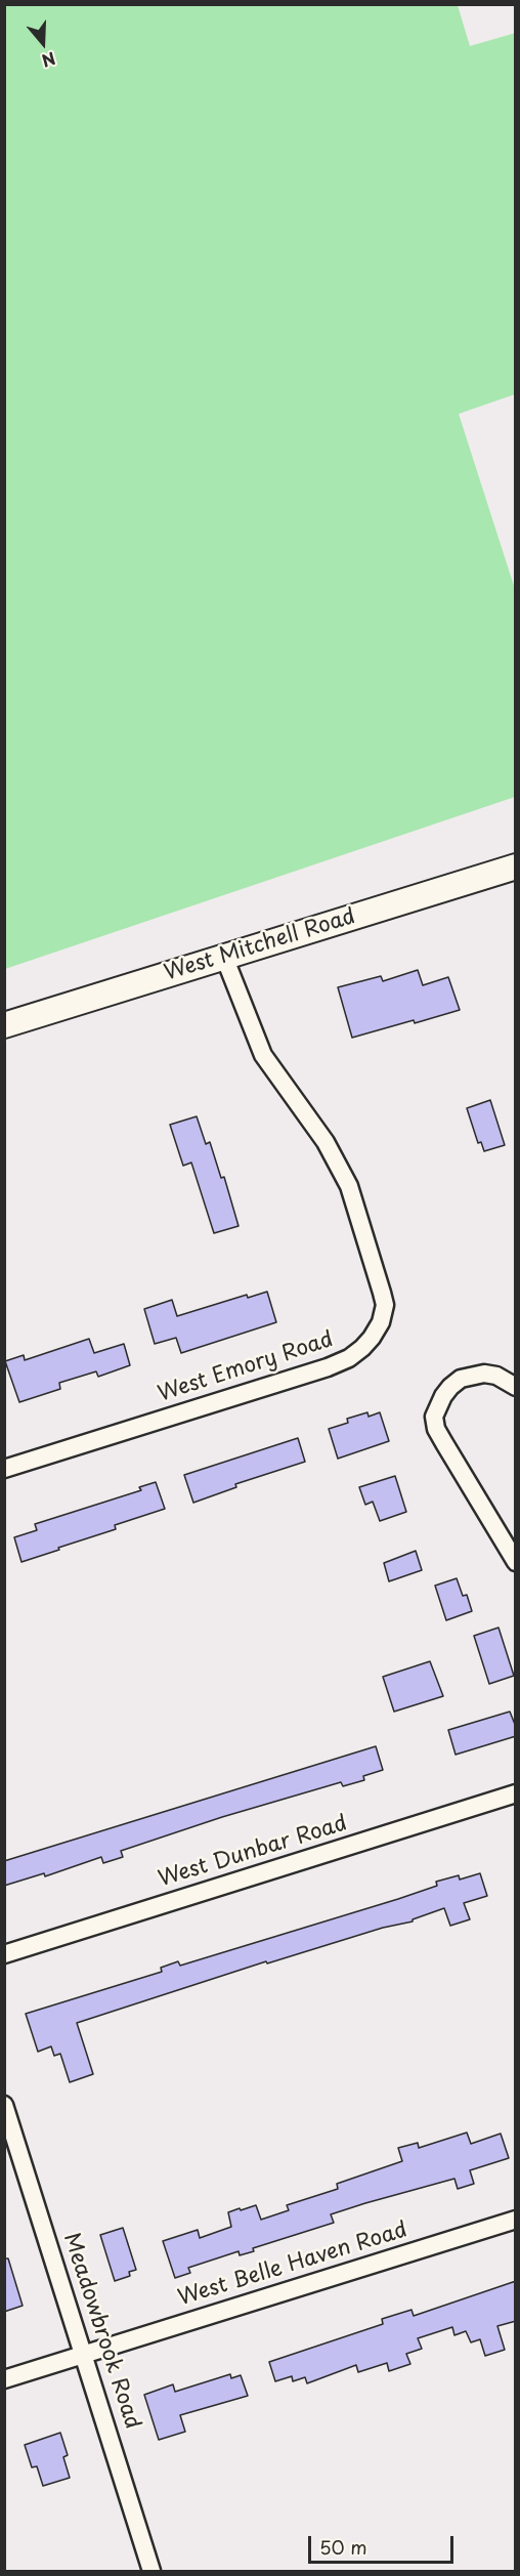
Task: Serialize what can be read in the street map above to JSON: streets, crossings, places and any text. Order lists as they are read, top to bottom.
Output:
{
  "streets": {
    "main road": ["West Mitchell Road"],
    "street": [
      "West Emory Road",
      "West Dunbar Road",
      "West Belle Haven Road",
      "Meadowbrook Road"
    ]
  },
  "crossings": [
    ["West Mitchell Road", "West Emory Road"],
    ["West Belle Haven Road", "Meadowbrook Road"]
  ],
  "scale_bar": "50 m",
  "north": "bottom"
}
